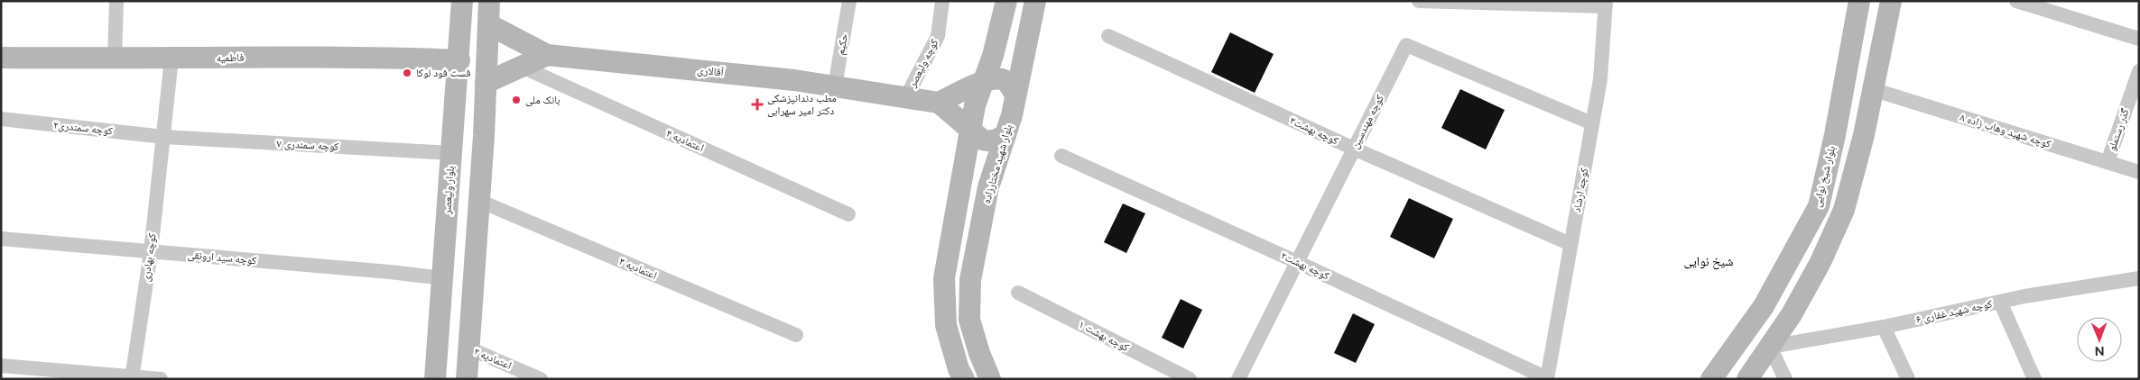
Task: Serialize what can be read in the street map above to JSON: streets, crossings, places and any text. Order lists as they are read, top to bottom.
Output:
{
  "streets": {
    "street": [
      "حکیم",
      "فاطمیه",
      "کوچه ولیعصر",
      "آقالاری",
      "کوچه مهندسین",
      "کوچه سمندری۲",
      "گذر رستملو",
      "کوچه بهشت۳",
      "کوچه شهید وهاب زاده ۸",
      "اعتمادیه ۴",
      "کوچه سمندری ۷",
      "بلوار شهید مختارزاده",
      "بلوار شیخ نوایی",
      "بلوار ولیعصر",
      "کوچه ارشاد",
      "کوچه بهادری",
      "کوچه سید ارونقی",
      "کوچه بهشت۲",
      "اعتمادیه ۳",
      "کوچه شهید غفاری ۶",
      "کوچه بهشت ۱",
      "اعتمادیه ۲"
    ]
  },
  "crossings": [
    ["حکیم", "آقالاری"],
    ["فاطمیه", "بلوار ولیعصر"],
    ["فاطمیه", "کوچه بهادری"],
    ["کوچه ولیعصر", "آقالاری"],
    ["کوچه مهندسین", "کوچه بهشت۳"],
    ["کوچه مهندسین", "کوچه ارشاد"],
    ["کوچه مهندسین", "کوچه بهشت۲"],
    ["کوچه سمندری۲", "کوچه سمندری ۷"],
    ["کوچه سمندری۲", "کوچه بهادری"],
    ["گذر رستملو", "کوچه شهید وهاب زاده ۸"],
    ["کوچه بهشت۳", "کوچه ارشاد"],
    ["کوچه سمندری ۷", "بلوار ولیعصر"],
    ["کوچه سمندری ۷", "کوچه بهادری"],
    ["بلوار ولیعصر", "کوچه سید ارونقی"],
    ["کوچه ارشاد", "کوچه بهشت۲"],
    ["کوچه بهادری", "کوچه سید ارونقی"]
  ],
  "districts": ["شیخ نوایی"],
  "places": {
    "other": ["فست فود لوکا", "بانک ملی"],
    "health": ["مطب دندانپزشکی دکتر امیر سهرابی"]
  },
  "north": "bottom"
}
